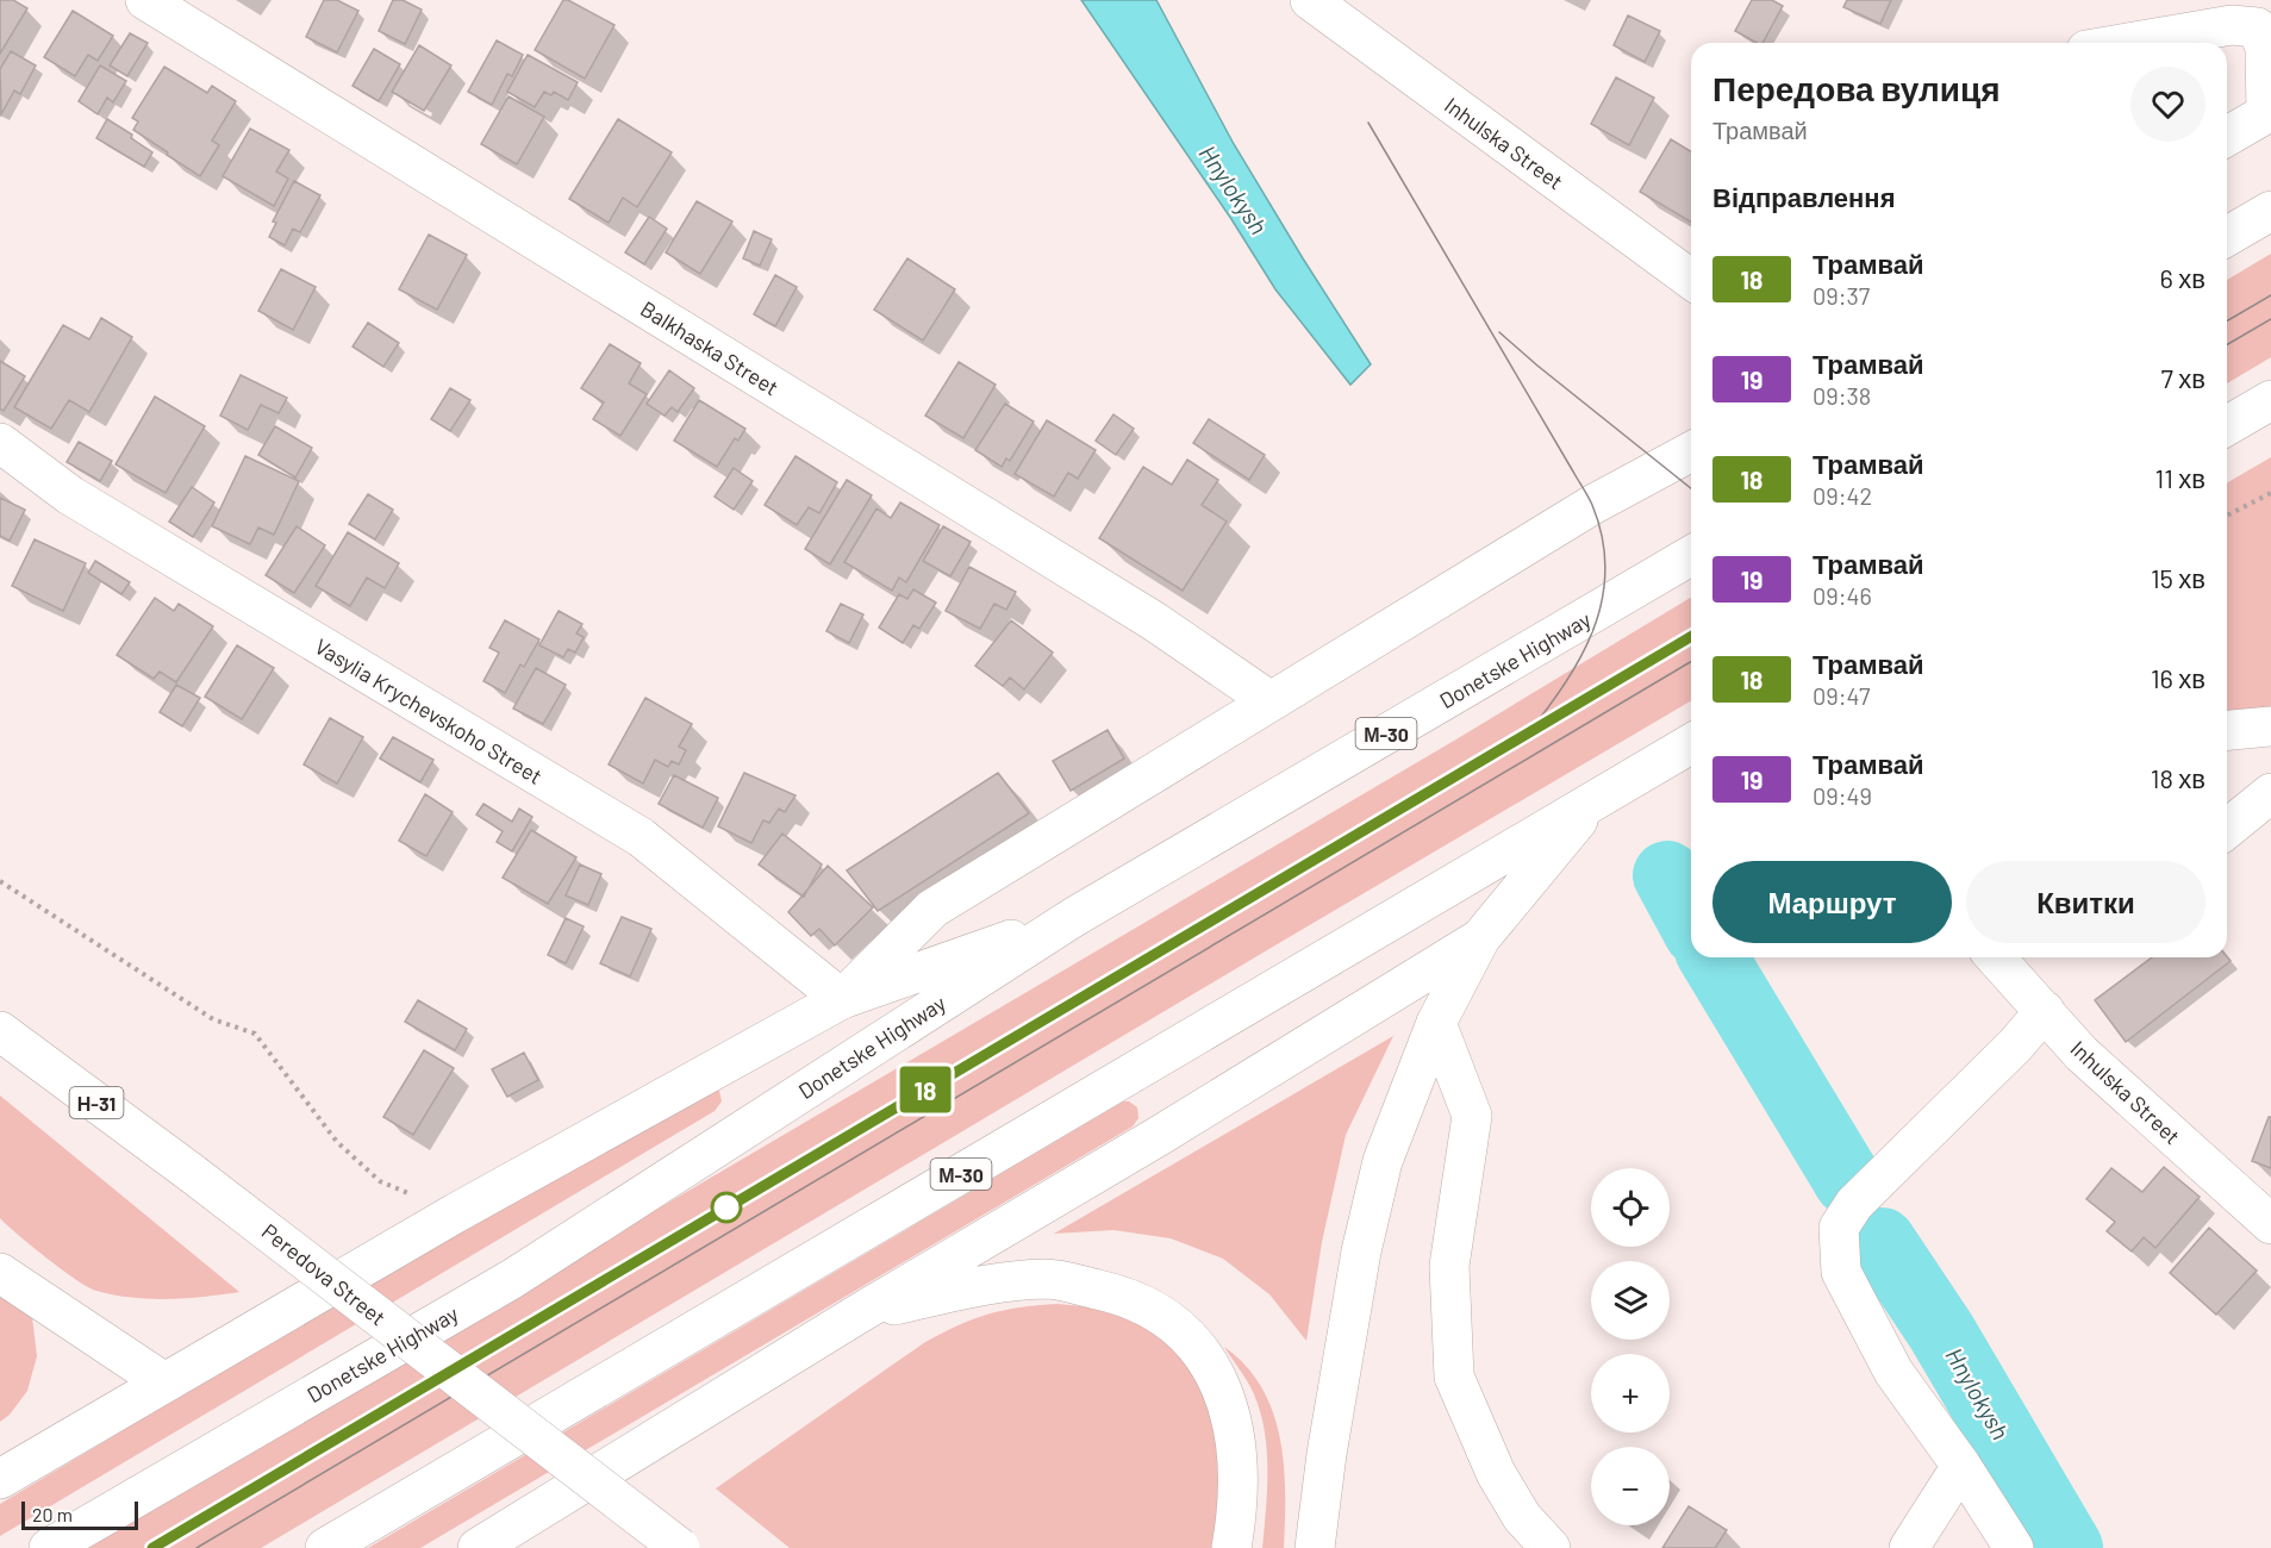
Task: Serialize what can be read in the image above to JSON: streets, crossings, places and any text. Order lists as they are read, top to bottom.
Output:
{
  "streets": {
    "main road": [
      "Inhulska Street",
      "Balkhaska Street",
      "Donetske Highway",
      "Vasylia Krychevskoho Street",
      "М-30",
      "Н-31",
      "Peredova Street"
    ]
  },
  "water": ["Hnylokysh"],
  "lines": ["tram line 18"],
  "scale_bar": "20 m",
  "page": {
    "on_map": "18",
    "heading": [
      ["Передова вулиця", "Трамвай"],
      "Відправлення"
    ],
    "list": [
      {
        "mark": "18",
        "name": "Трамвай",
        "note": "09:37",
        "value": "6 хв"
      },
      {
        "mark": "19",
        "name": "Трамвай",
        "note": "09:38",
        "value": "7 хв"
      },
      {
        "mark": "18",
        "name": "Трамвай",
        "note": "09:42",
        "value": "11 хв"
      },
      {
        "mark": "19",
        "name": "Трамвай",
        "note": "09:46",
        "value": "15 хв"
      },
      {
        "mark": "18",
        "name": "Трамвай",
        "note": "09:47",
        "value": "16 хв"
      },
      {
        "mark": "19",
        "name": "Трамвай",
        "note": "09:49",
        "value": "18 хв"
      }
    ],
    "buttons": ["Маршрут", "Квитки"],
    "map_buttons": ["+", "−"],
    "scale": "20 m"
  }
}
